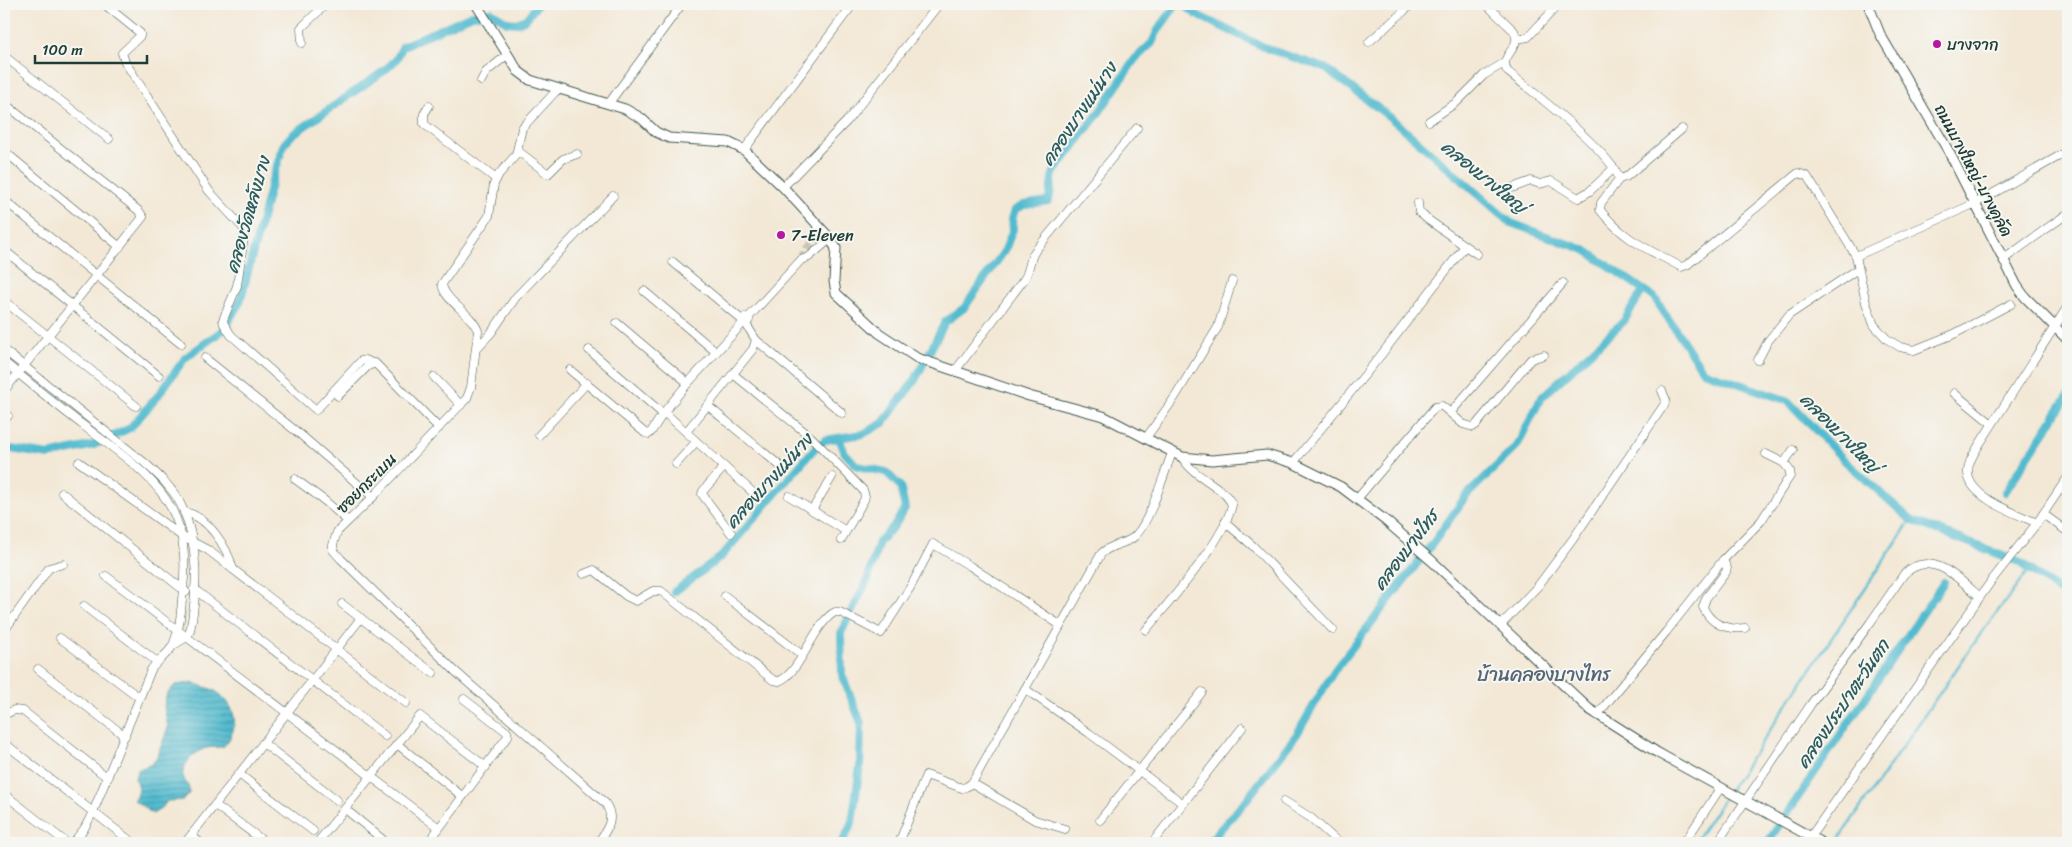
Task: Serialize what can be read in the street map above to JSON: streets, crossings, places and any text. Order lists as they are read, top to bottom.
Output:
{
  "streets": {
    "street": ["ถนนบางใหญ่-บางคูลัด", "ซอยกระเบน"]
  },
  "districts": ["บ้านคลองบางไทร"],
  "water": [
    "คลองบางแม่นาง",
    "คลองบางใหญ่",
    "คลองวัดหลังบาง",
    "คลองบางไทร",
    "คลองประปาตะวันตก"
  ],
  "places": ["บางจาก", "7-Eleven"],
  "scale_bar": "100 m"
}
